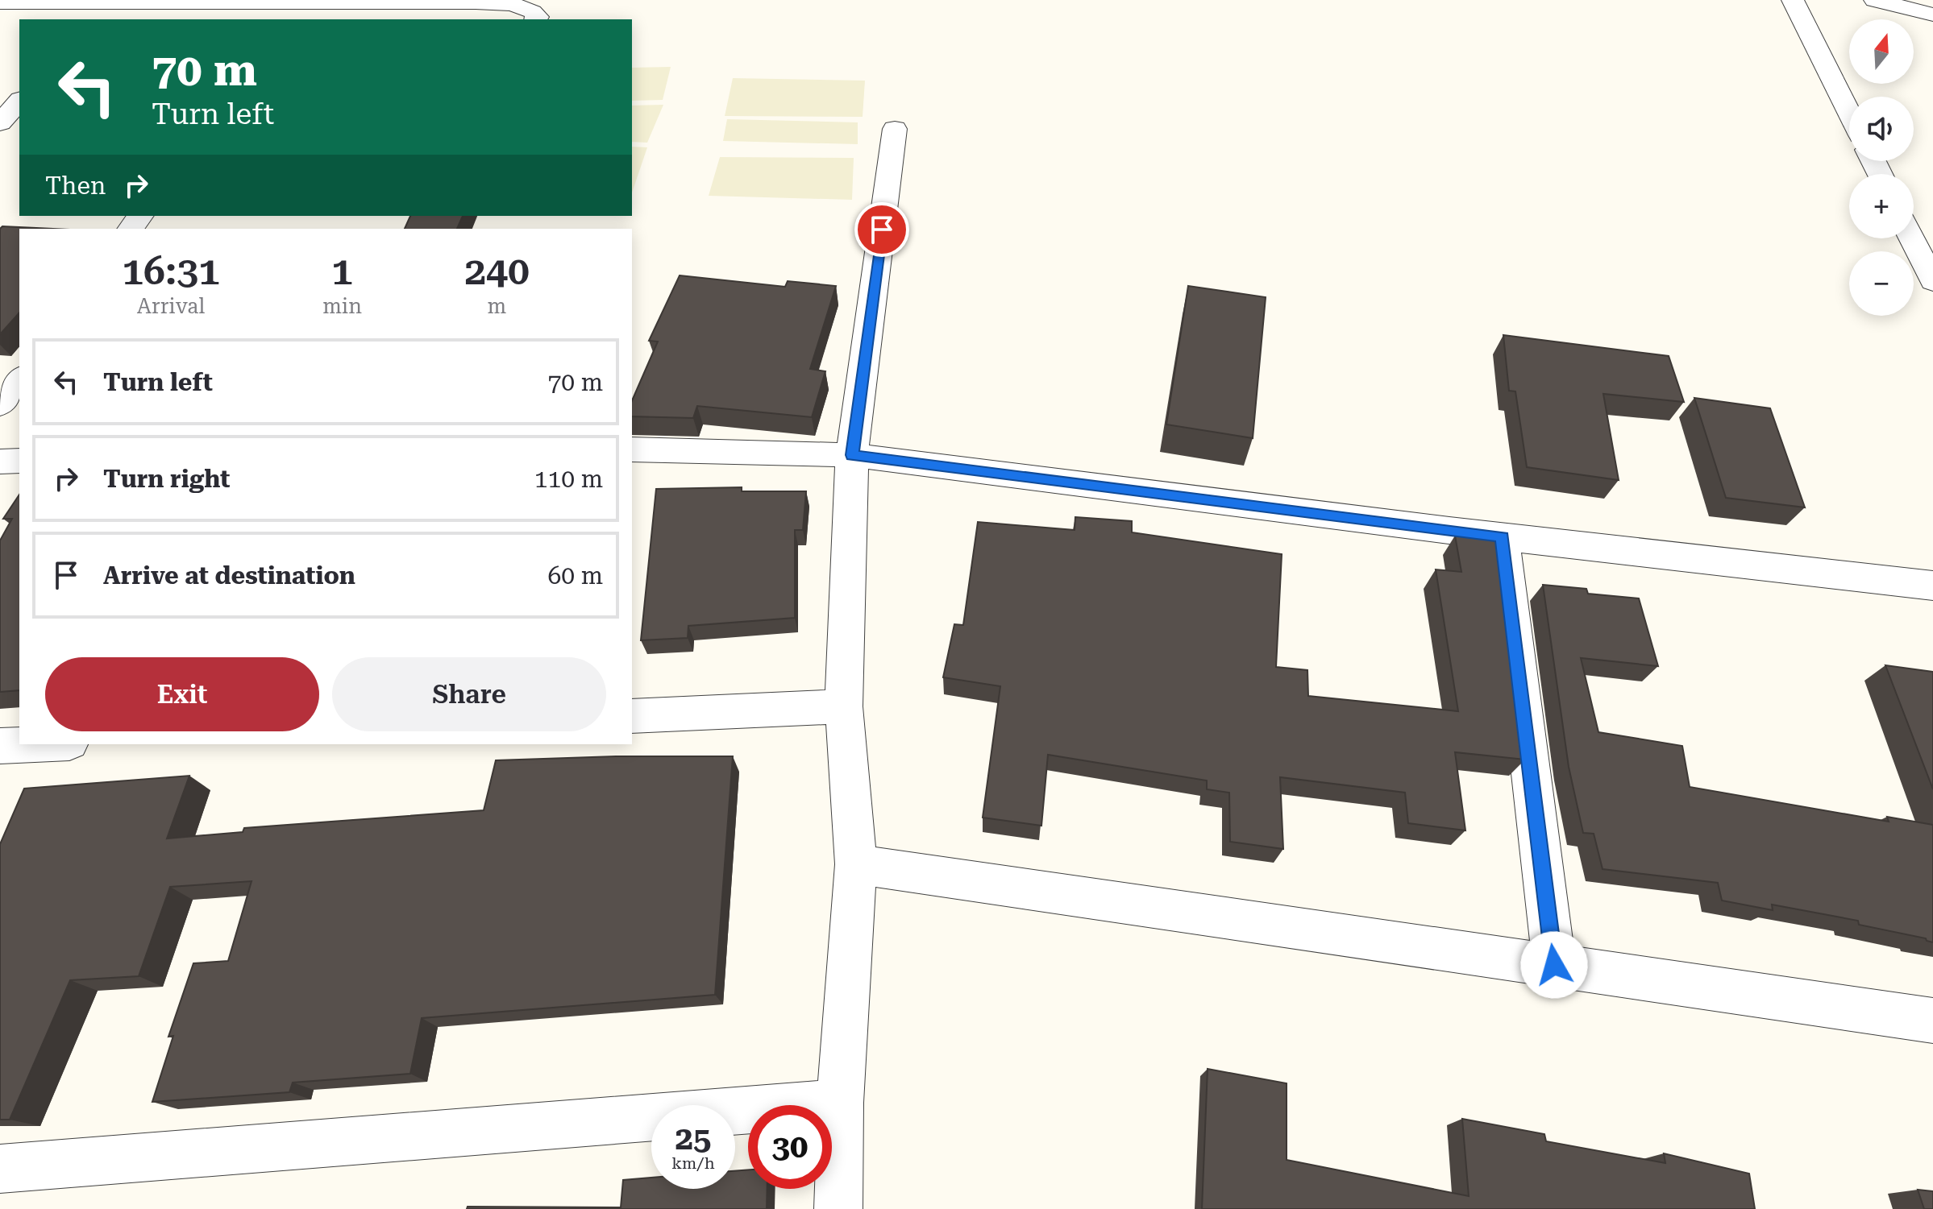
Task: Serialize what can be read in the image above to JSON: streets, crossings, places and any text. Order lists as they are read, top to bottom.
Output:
{
  "north": "top",
  "page": {
    "map_buttons": ["+", "−"],
    "turn": ["70 m", "Turn left"],
    "then": "Then",
    "eta": [
      "16:31",
      "Arrival",
      "1",
      "min",
      "240",
      "m"
    ],
    "list": [
      {
        "name": "Turn left",
        "value": "70 m"
      },
      {
        "name": "Turn right",
        "value": "110 m"
      },
      {
        "name": "Arrive at destination",
        "value": "60 m"
      }
    ],
    "buttons": ["Exit", "Share"],
    "speed": "25 km/h",
    "limit": "30"
  }
}
